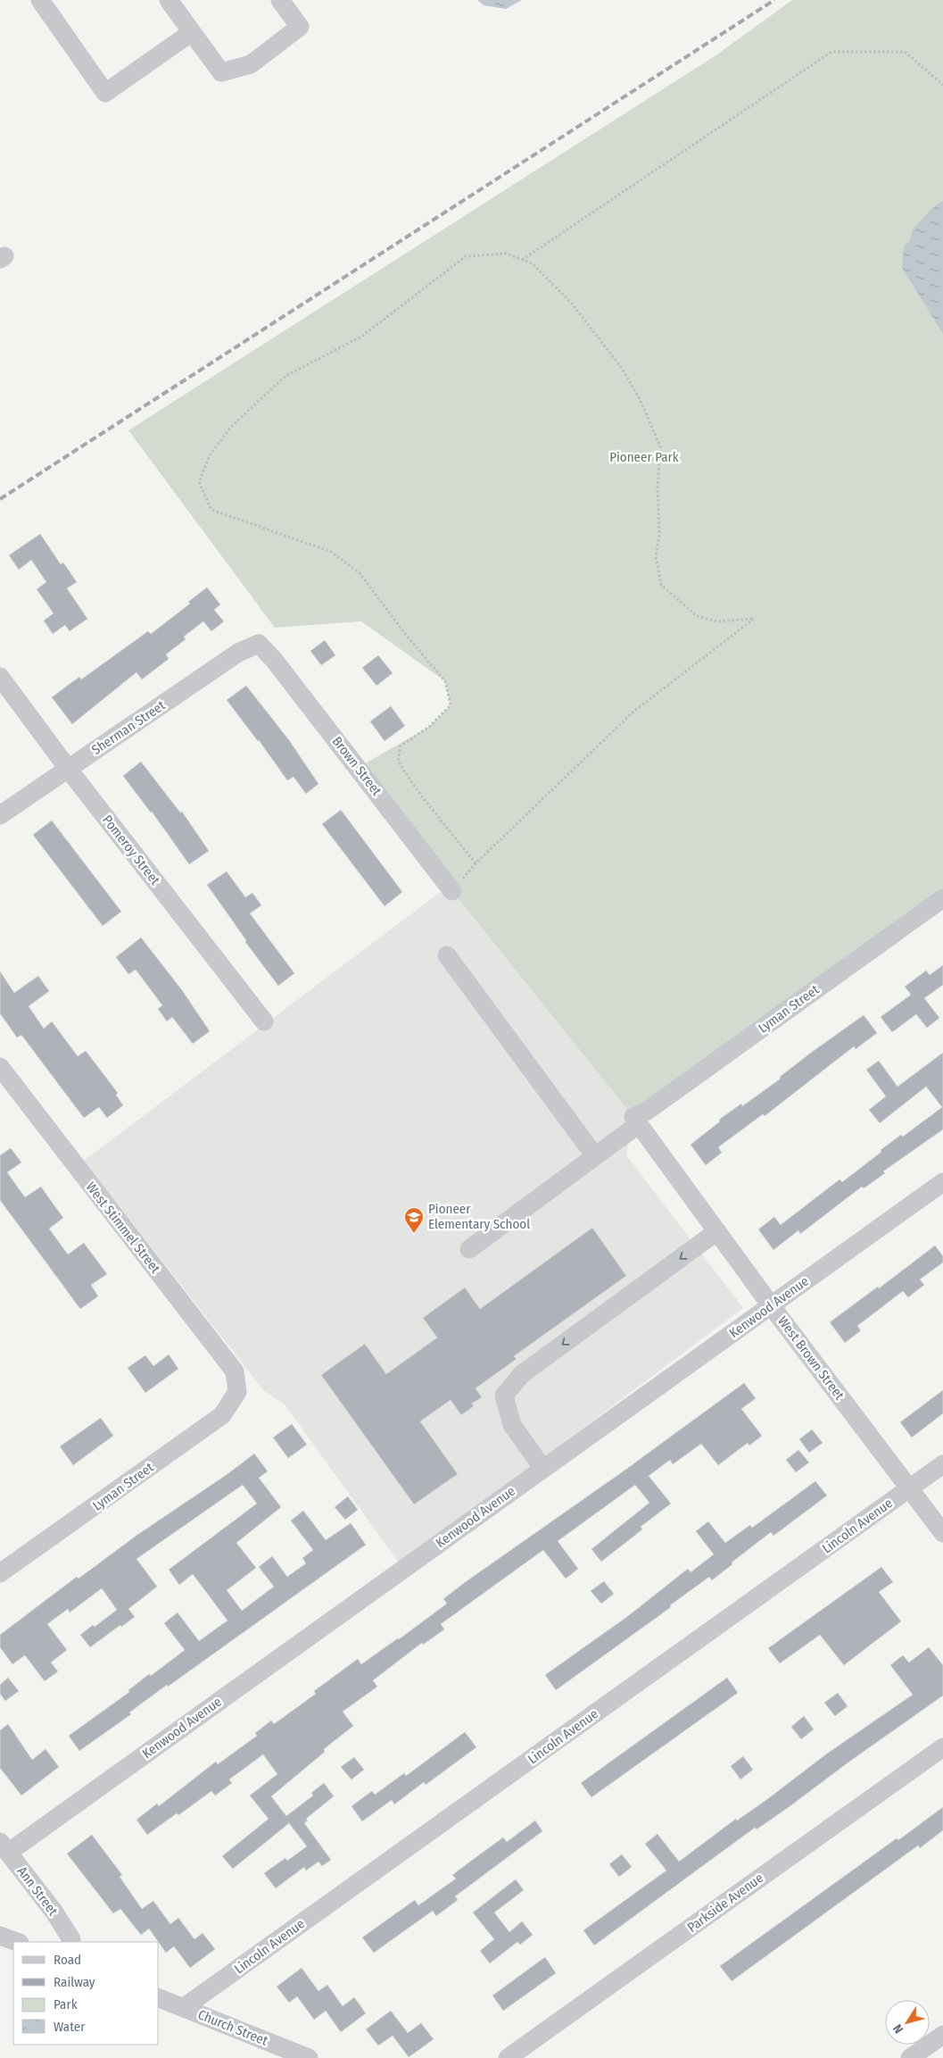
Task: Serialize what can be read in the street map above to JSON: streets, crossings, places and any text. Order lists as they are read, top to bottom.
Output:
{
  "streets": {
    "street": [
      "Sherman Street",
      "Brown Street",
      "Pomeroy Street",
      "Lyman Street",
      "West Stimmel Street",
      "Kenwood Avenue",
      "West Brown Street",
      "Lincoln Avenue",
      "Ann Street",
      "Parkside Avenue",
      "Church Street"
    ]
  },
  "crossings": [
    ["Sherman Street", "Brown Street"],
    ["Sherman Street", "Pomeroy Street"],
    ["Lyman Street", "West Stimmel Street"],
    ["Lyman Street", "West Brown Street"],
    ["Kenwood Avenue", "West Brown Street"],
    ["Kenwood Avenue", "Ann Street"],
    ["West Brown Street", "Lincoln Avenue"],
    ["Lincoln Avenue", "Church Street"]
  ],
  "parks": ["Pioneer Park"],
  "places": {
    "school or university": ["Pioneer Elementary School"]
  },
  "legend": [
    "Road",
    "Railway",
    "Park",
    "Water"
  ],
  "north": "bottom left"
}
